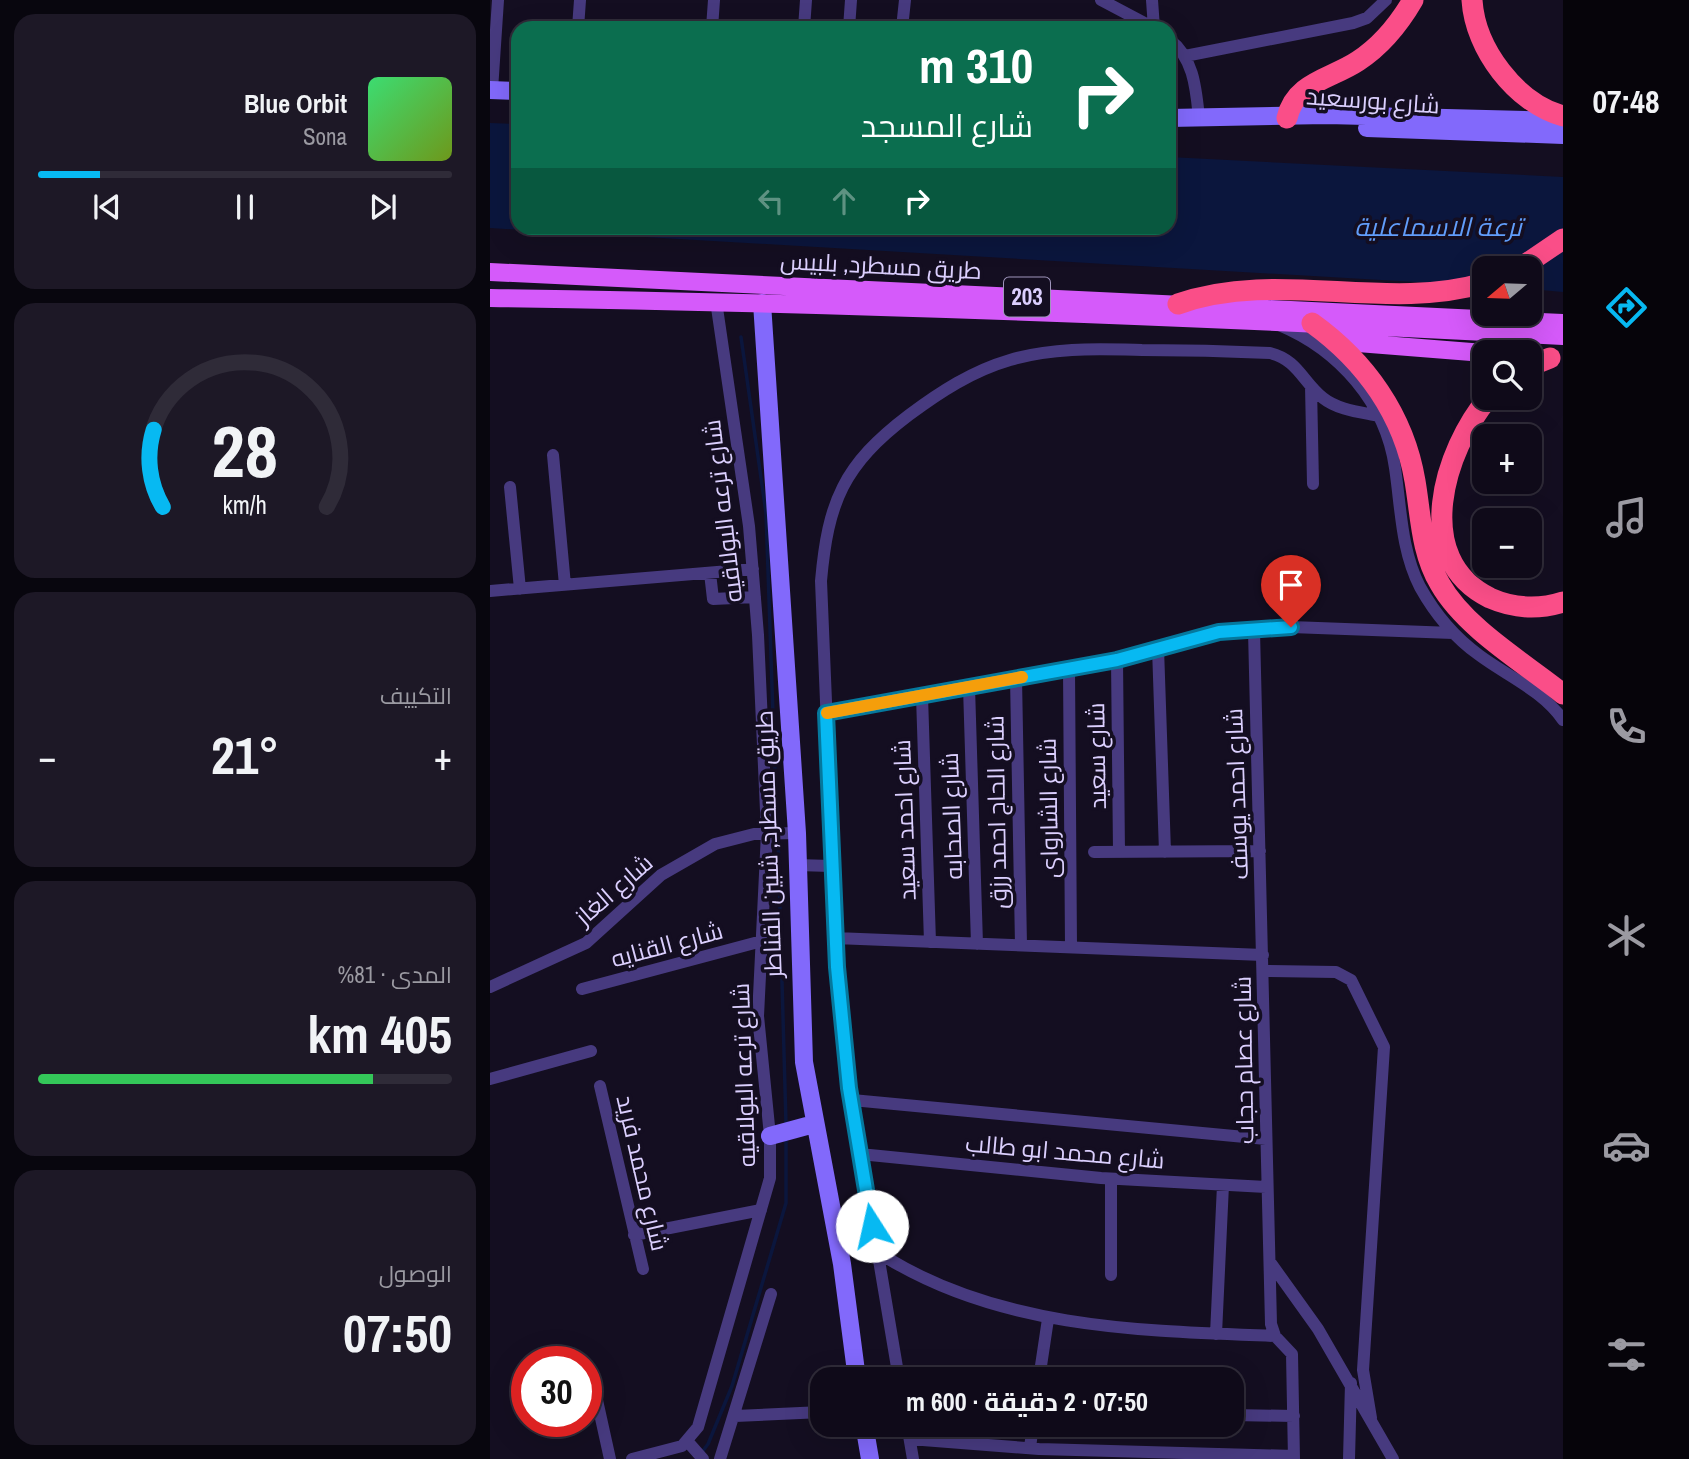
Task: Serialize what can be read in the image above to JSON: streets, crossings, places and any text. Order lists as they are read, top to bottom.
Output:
{
  "streets": {
    "main road": [
      "شارع بورسعيد",
      "طريق مسطرد, بلبيس",
      "203",
      "طريق مسطرد, شبين القناطر"
    ],
    "street": [
      "شارع ترعه البولاقيه",
      "شارع سعيد",
      "شارع احمد يوسف",
      "شارع الشارواى",
      "شارع الحاج احمد رزق",
      "شارع الصحابه",
      "شارع احمد سعيد",
      "شارع الغاز",
      "شارع القنايه",
      "شارع عصام حجاب",
      "شارع محمد ابو طالب",
      "شارع محمد فريد"
    ]
  },
  "crossings": [
    ["طريق مسطرد, بلبيس", "شارع ترعه البولاقيه"],
    ["طريق مسطرد, بلبيس", "طريق مسطرد, شبين القناطر"],
    ["شارع ترعه البولاقيه", "شارع الغاز"],
    ["شارع ترعه البولاقيه", "شارع القنايه"],
    ["شارع احمد يوسف", "شارع عصام حجاب"],
    ["شارع الشارواى", "شارع عصام حجاب"],
    ["شارع الحاج احمد رزق", "شارع عصام حجاب"],
    ["شارع الصحابه", "شارع عصام حجاب"],
    ["شارع احمد سعيد", "شارع عصام حجاب"],
    ["طريق مسطرد, شبين القناطر", "شارع الغاز"],
    ["شارع عصام حجاب", "شارع محمد ابو طالب"]
  ],
  "water": ["ترعة الاسماعلية"],
  "north": "left",
  "page": {
    "tabs": "07:48",
    "turn": ["310 m", "شارع المسجد"],
    "song": ["Blue Orbit", "Sona"],
    "map_buttons": ["+", "−"],
    "tile": [
      "التكييف",
      ["المدى · 81%", "405 km"],
      ["الوصول", "07:50"]
    ],
    "heat": ["−", "21°", "+"],
    "limit": "30",
    "trip": "07:50 · 2 دقيقة · 600 m",
    "gauge": ["28", "km/h"]
  }
}
